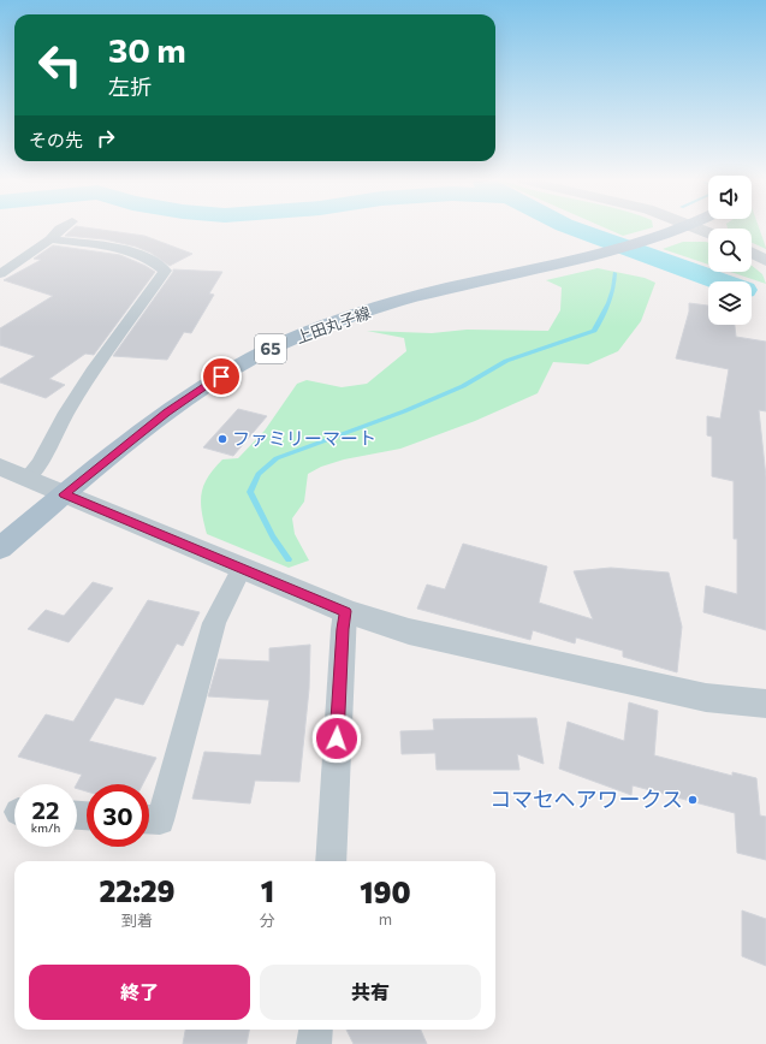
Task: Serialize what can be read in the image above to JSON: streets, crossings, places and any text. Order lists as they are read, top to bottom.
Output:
{
  "streets": {
    "main road": ["上田丸子線", "65"]
  },
  "places": ["ファミリーマート", "コマセヘアワークス"],
  "page": {
    "turn": ["30 m", "左折"],
    "then": "その先",
    "speed": "22 km/h",
    "limit": "30",
    "eta": [
      "22:29",
      "到着",
      "1",
      "分",
      "190",
      "m"
    ],
    "buttons": ["終了", "共有"]
  }
}
